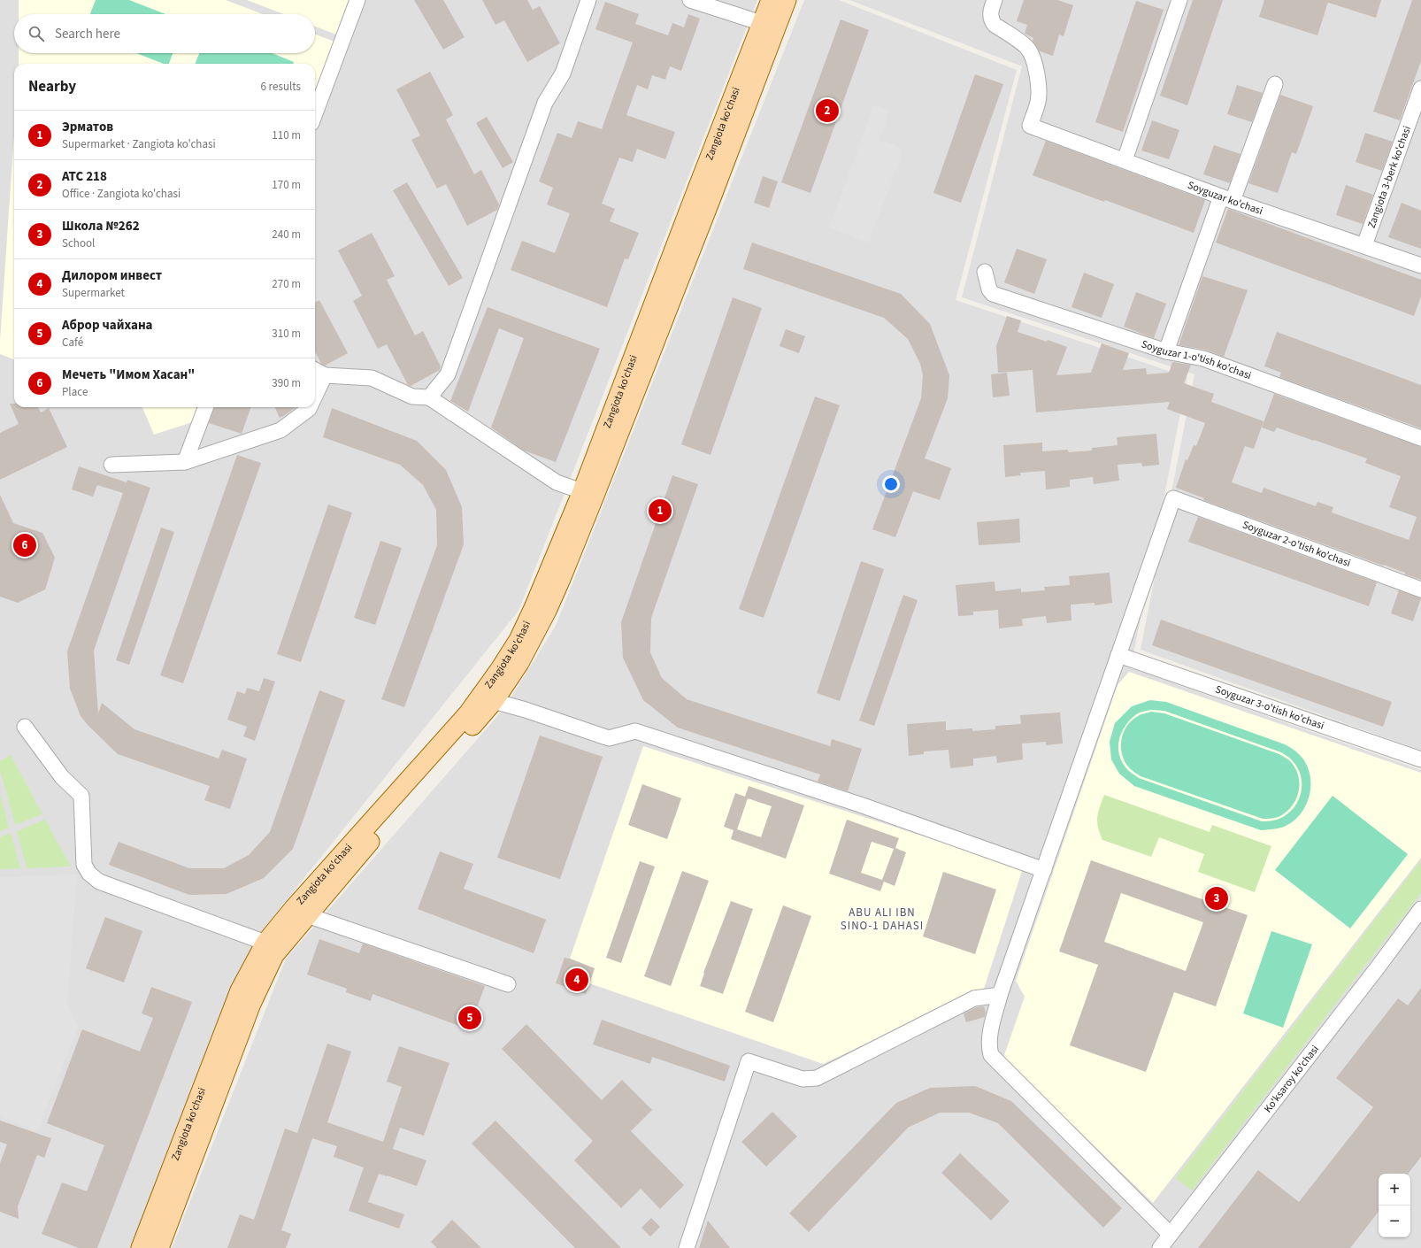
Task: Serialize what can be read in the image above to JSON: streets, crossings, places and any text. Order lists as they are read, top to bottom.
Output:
{
  "streets": {
    "main road": ["Zangiota ko'chasi"],
    "street": [
      "Zangiota 3-berk ko'chasi",
      "Soyguzar ko'chasi",
      "Soyguzar 1-o'tish ko'chasi",
      "Soyguzar 2-o'tish ko'chasi",
      "Soyguzar 3-o'tish ko'chasi",
      "Ko'ksaroy ko'chasi"
    ]
  },
  "crossings": [
    ["Zangiota 3-berk ko'chasi", "Soyguzar ko'chasi"],
    ["Soyguzar 2-o'tish ko'chasi", "Soyguzar 3-o'tish ko'chasi"]
  ],
  "districts": ["ABU ALI IBN SINO-1 DAHASI"],
  "page": {
    "search": "Search here",
    "heading": ["Nearby", "6 results"],
    "pins": [
      "2",
      "1",
      "6",
      "3",
      "4",
      "5"
    ],
    "list": [
      {
        "mark": "1",
        "name": "Эрматов",
        "note": "Supermarket · Zangiota ko'chasi",
        "value": "110 m"
      },
      {
        "mark": "2",
        "name": "АТС 218",
        "note": "Office · Zangiota ko'chasi",
        "value": "170 m"
      },
      {
        "mark": "3",
        "name": "Школа №262",
        "note": "School",
        "value": "240 m"
      },
      {
        "mark": "4",
        "name": "Дилором инвест",
        "note": "Supermarket",
        "value": "270 m"
      },
      {
        "mark": "5",
        "name": "Аброр чайхана",
        "note": "Café",
        "value": "310 m"
      },
      {
        "mark": "6",
        "name": "Мечеть \"Имом Хасан\"",
        "note": "Place",
        "value": "390 m"
      }
    ],
    "map_buttons": ["+", "−"]
  }
}
